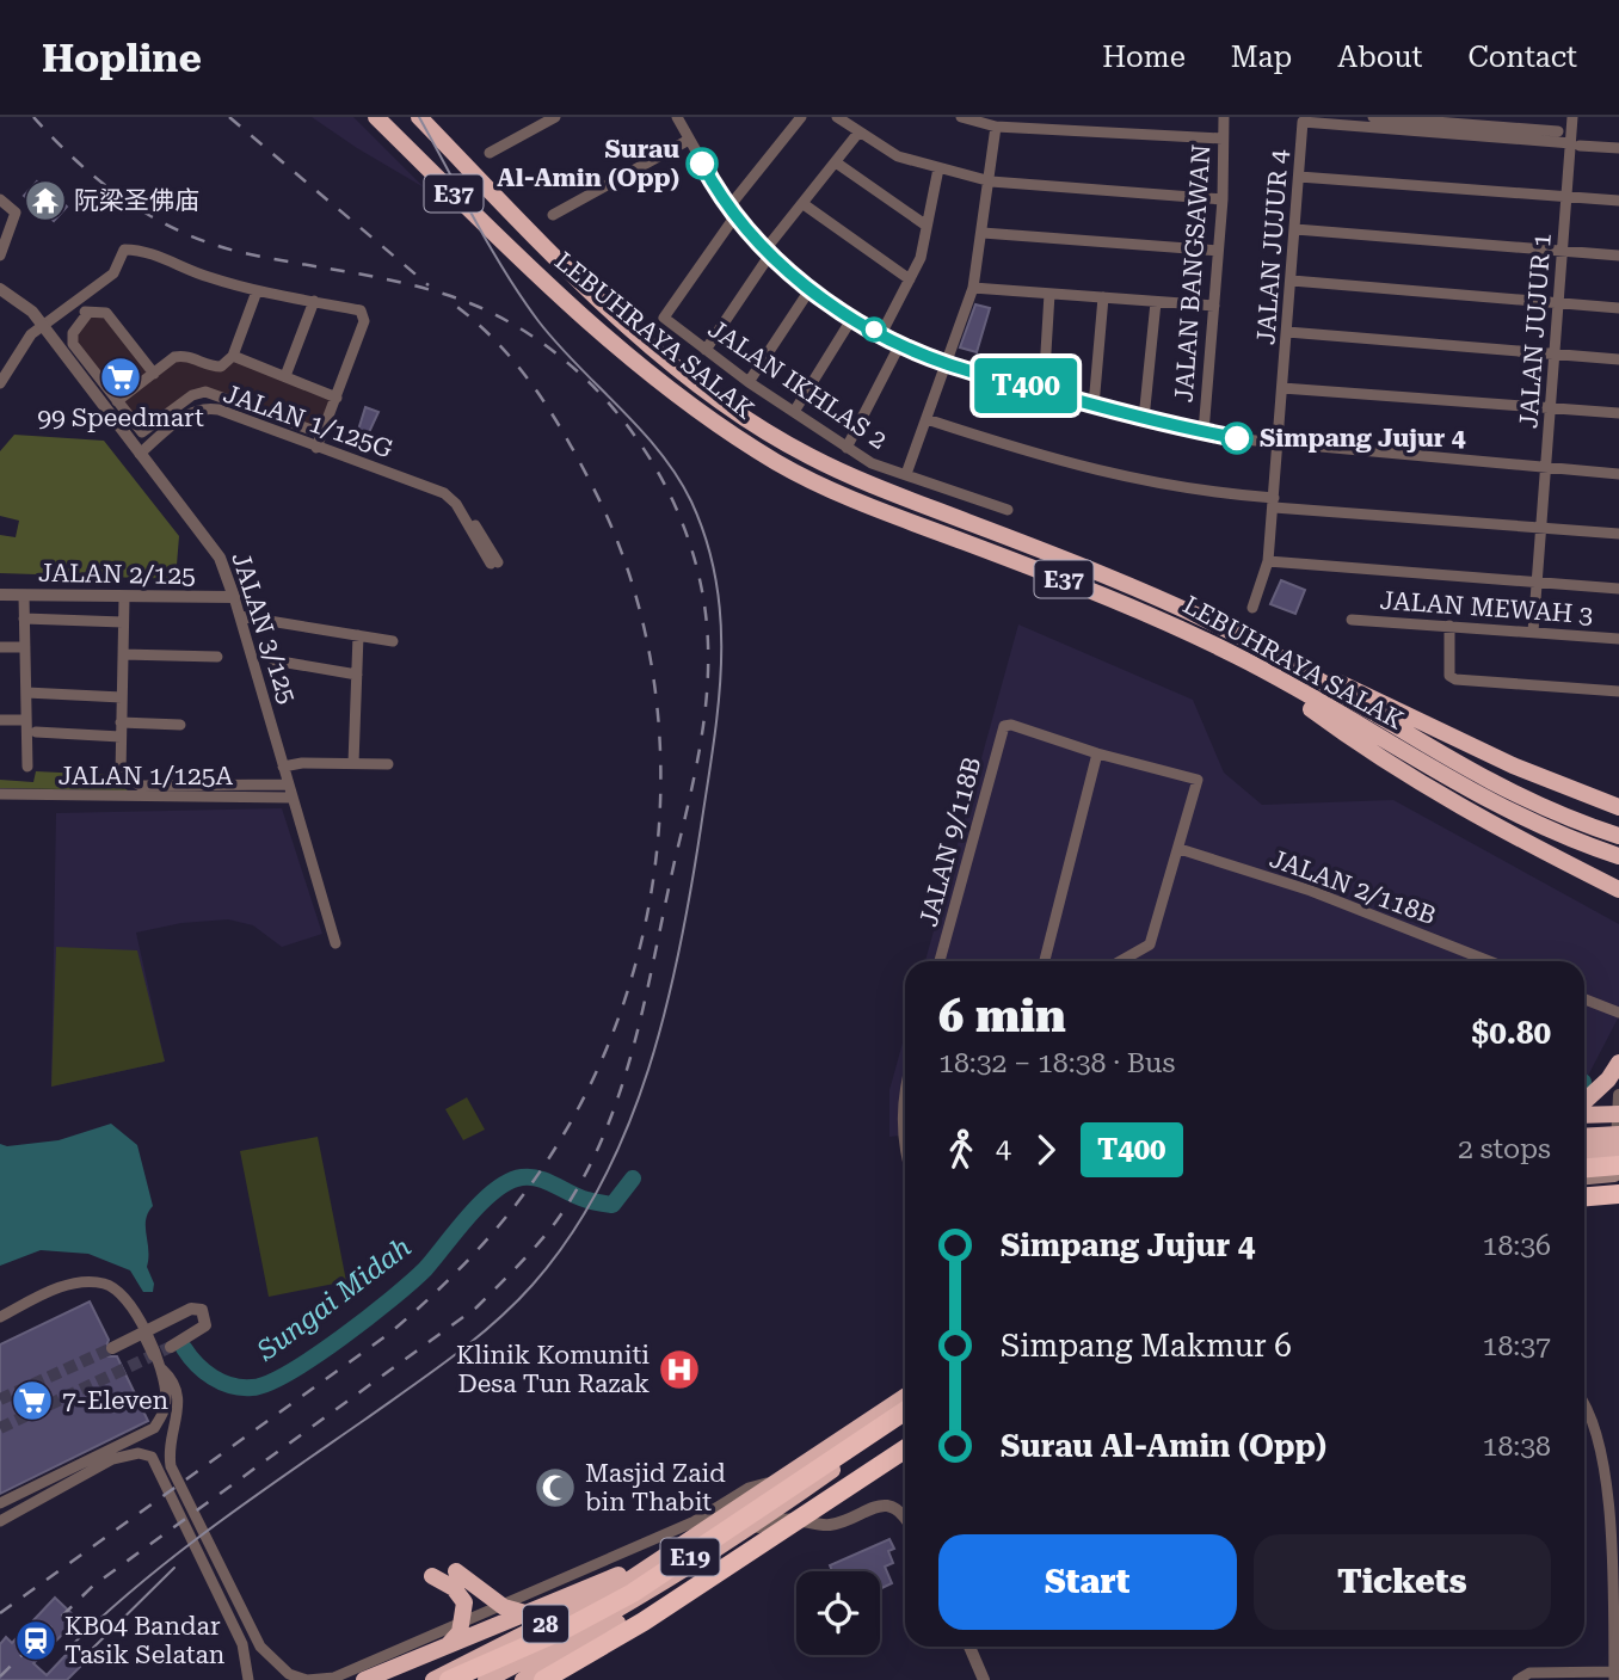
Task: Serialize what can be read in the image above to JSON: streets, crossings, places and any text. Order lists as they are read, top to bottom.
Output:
{
  "streets": {
    "highway": [
      "E37",
      "LEBUHRAYA SALAK",
      "E19",
      "28"
    ],
    "street": [
      "JALAN JUJUR 4",
      "JALAN BANGSAWAN",
      "JALAN JUJUR 1",
      "JALAN IKHLAS 2",
      "JALAN 1/125G",
      "JALAN 2/125",
      "JALAN MEWAH 3",
      "JALAN 3/125",
      "JALAN 1/125A",
      "JALAN 9/118B",
      "JALAN 2/118B"
    ]
  },
  "crossings": [
    ["JALAN JUJUR 1", "JALAN MEWAH 3"],
    ["JALAN 1/125G", "JALAN 3/125"],
    ["JALAN 2/125", "JALAN 3/125"],
    ["JALAN 3/125", "JALAN 1/125A"]
  ],
  "water": ["Sungai Midah"],
  "places": {
    "other": ["Surau Al-Amin (Opp)", "Simpang Jujur 4"],
    "temple": ["阮梁圣佛庙"],
    "supermarket": ["99 Speedmart", "7-Eleven"],
    "hospital": ["Klinik Komuniti Desa Tun Razak"],
    "mosque": ["Masjid Zaid bin Thabit"],
    "station": ["KB04 Bandar Tasik Selatan"]
  },
  "lines": ["bus line T400"],
  "page": {
    "header": "Hopline",
    "nav": [
      "Home",
      "Map",
      "About",
      "Contact"
    ],
    "on_map": "T400",
    "heading": ["6 min", "18:32 – 18:38 · Bus", "$0.80"],
    "legs": ["4", "T400", "2 stops"],
    "list": [
      {
        "name": "Simpang Jujur 4",
        "value": "18:36"
      },
      {
        "name": "Simpang Makmur 6",
        "value": "18:37"
      },
      {
        "name": "Surau Al-Amin (Opp)",
        "value": "18:38"
      }
    ],
    "buttons": ["Start", "Tickets"]
  }
}
